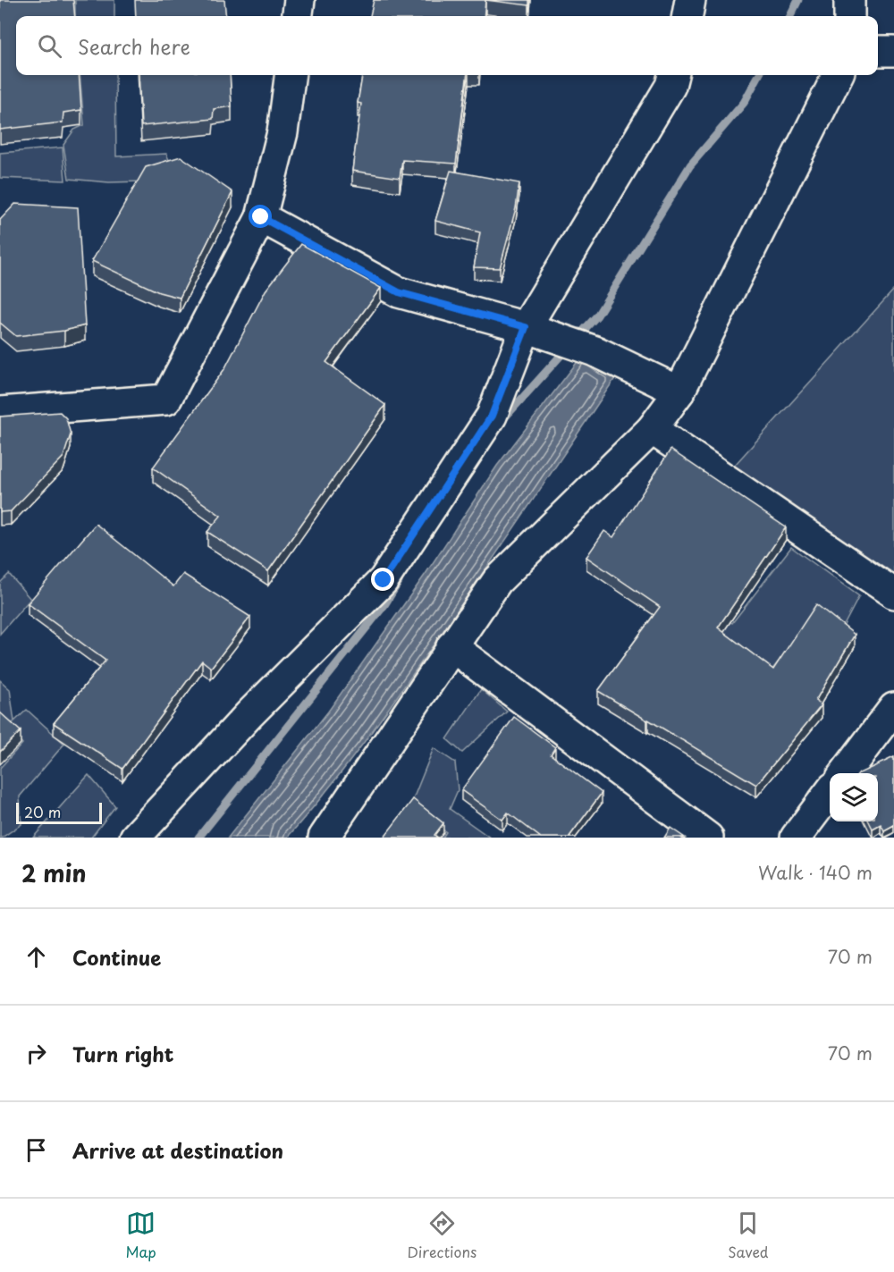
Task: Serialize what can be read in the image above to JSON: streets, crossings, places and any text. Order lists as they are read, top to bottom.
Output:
{
  "scale_bar": "20 m",
  "page": {
    "search": "Search here",
    "scale": "20 m",
    "heading": ["2 min", "Walk · 140 m"],
    "list": [
      ["Continue", "70 m"],
      ["Turn right", "70 m"],
      "Arrive at destination"
    ],
    "nav": ["Map", "Directions", "Saved"]
  }
}
